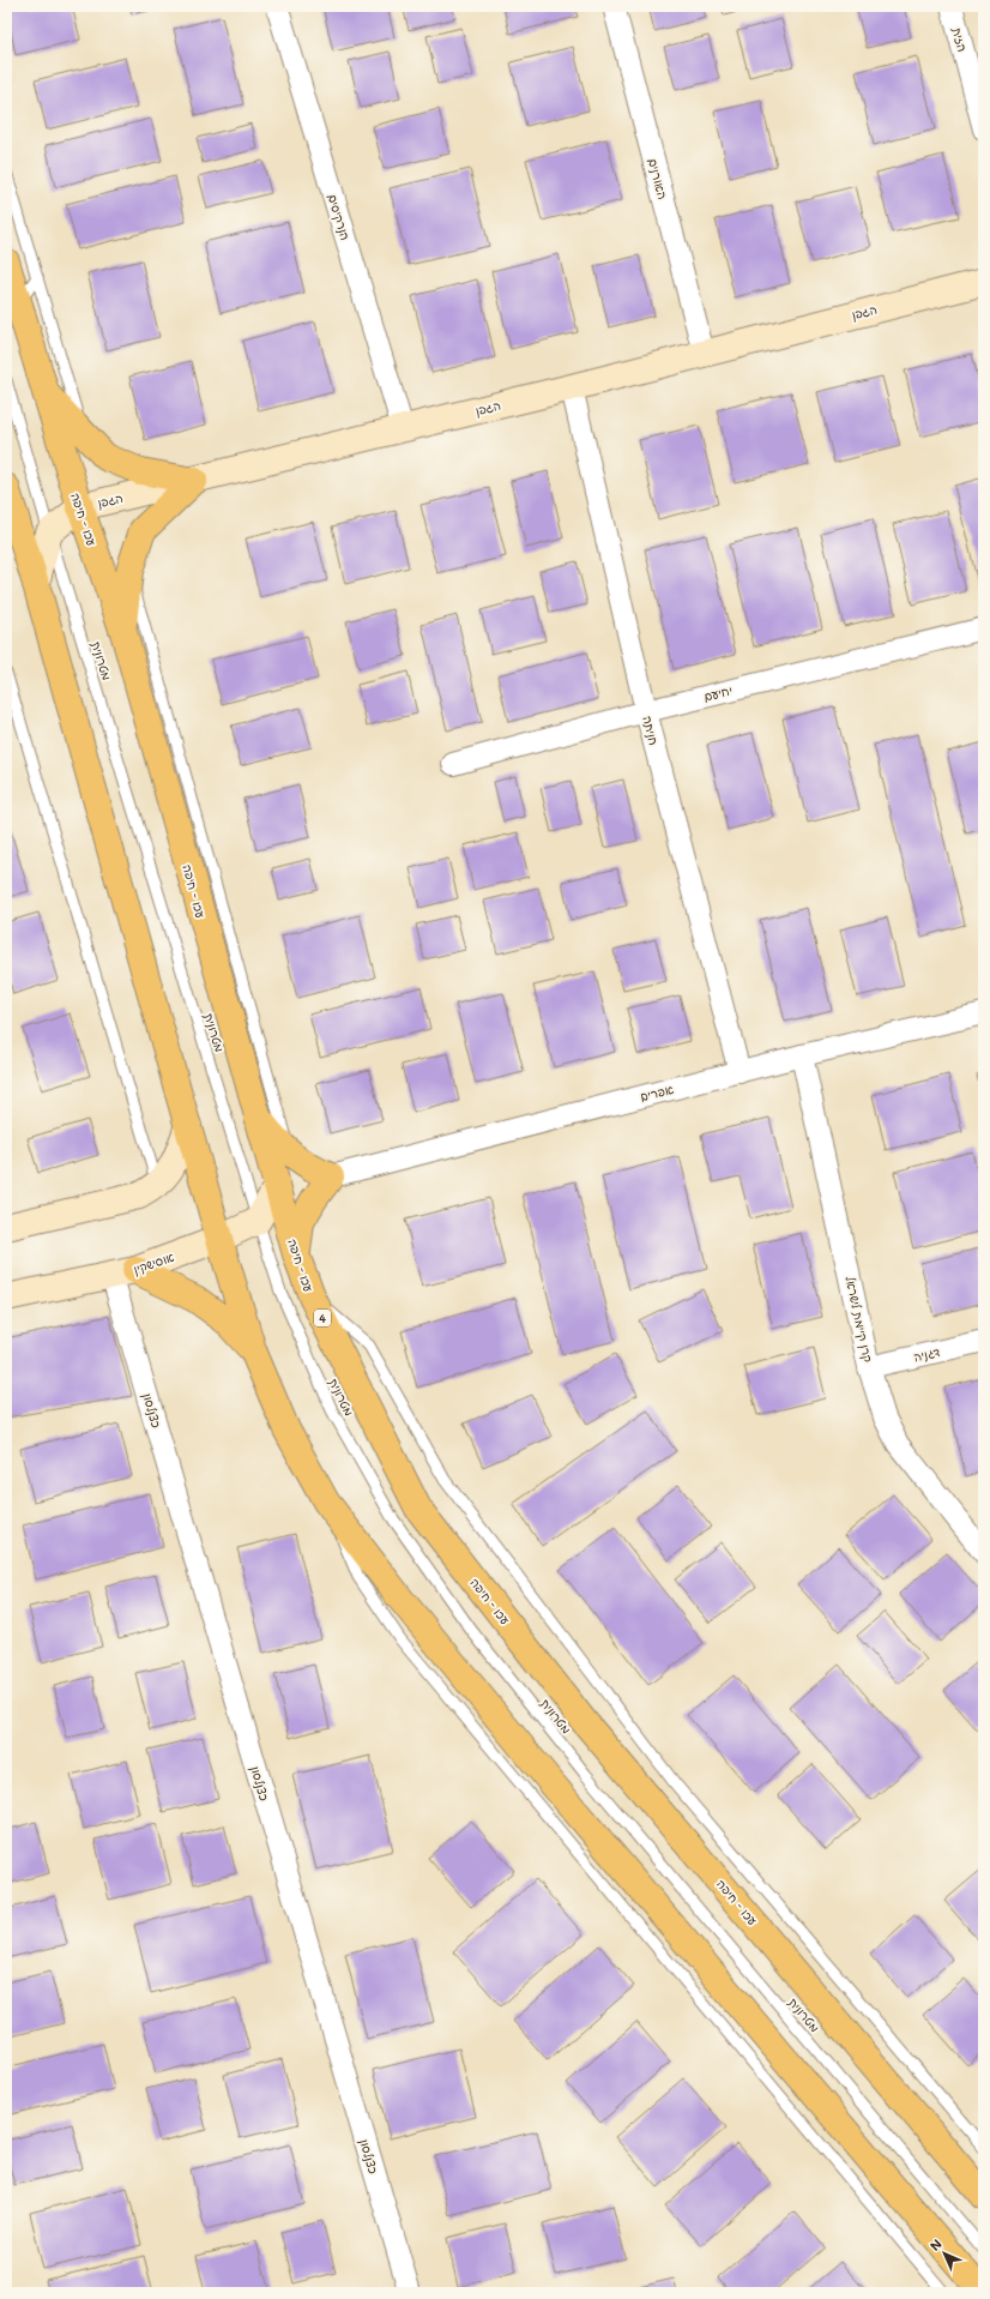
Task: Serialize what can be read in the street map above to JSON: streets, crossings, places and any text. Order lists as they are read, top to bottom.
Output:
{
  "streets": {
    "highway": ["עכו - חיפה", "4"],
    "street": [
      "הזית",
      "האורנים",
      "הנרקיסים",
      "הגפן",
      "יחיעם",
      "חניתה",
      "אפרים",
      "אוסישקין",
      "קרן קיימת לישראל",
      "דגניה",
      "כצנלסון"
    ],
    "lane": ["מטרונית"]
  },
  "crossings": [
    ["האורנים", "הגפן"],
    ["הנרקיסים", "הגפן"],
    ["הגפן", "עכו - חיפה"],
    ["הגפן", "מטרונית"],
    ["הגפן", "חניתה"],
    ["מטרונית", "אוסישקין"],
    ["יחיעם", "חניתה"],
    ["חניתה", "אפרים"],
    ["אפרים", "קרן קיימת לישראל"],
    ["אוסישקין", "כצנלסון"],
    ["קרן קיימת לישראל", "דגניה"]
  ],
  "north": "top left"
}
